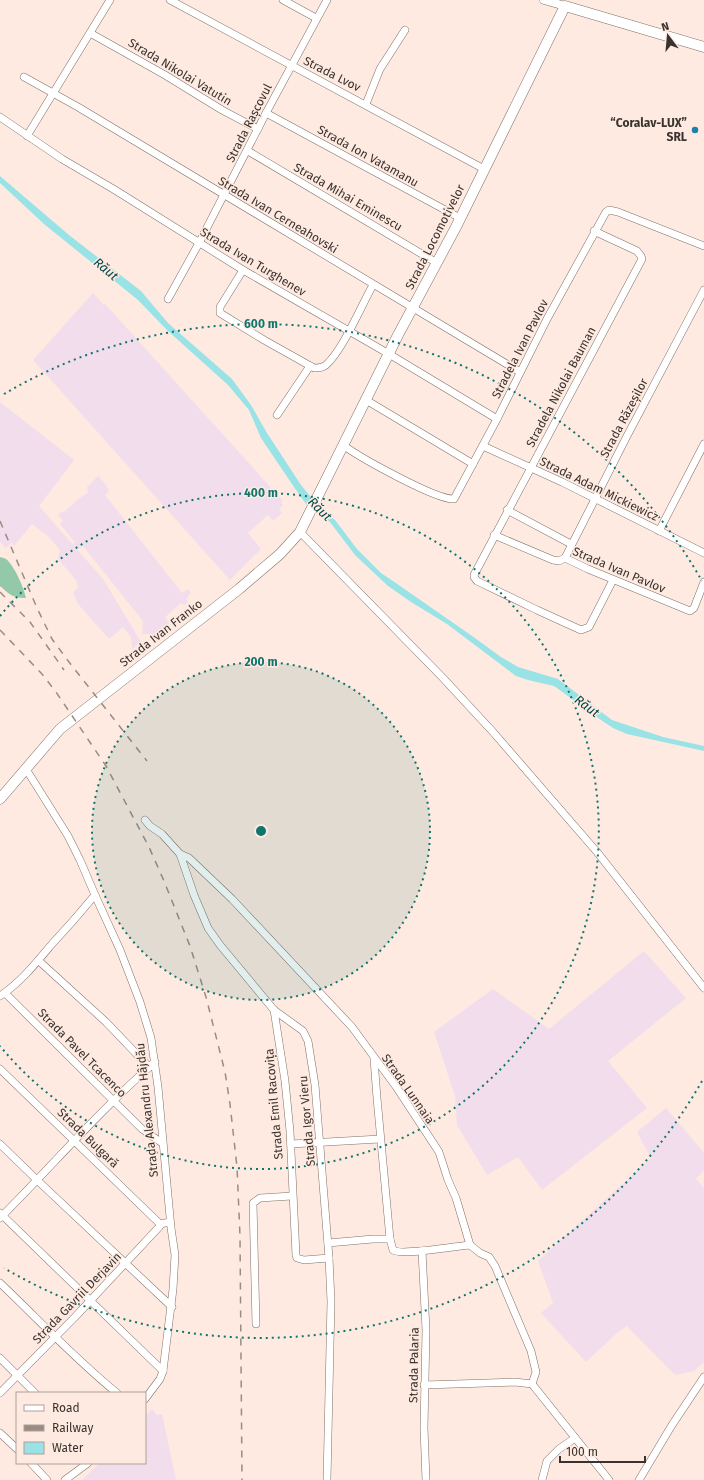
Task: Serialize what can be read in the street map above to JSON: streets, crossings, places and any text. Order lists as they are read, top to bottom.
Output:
{
  "streets": {
    "main road": ["Strada Locomotivelor", "Strada Ivan Franko"],
    "street": [
      "Strada Nikolai Vatutin",
      "Strada Lvov",
      "Strada Rașcovul",
      "Strada Ion Vatamanu",
      "Strada Mihai Eminescu",
      "Strada Ivan Cerneahovski",
      "Strada Ivan Turghenev",
      "Stradela Ivan Pavlov",
      "Stradela Nikolai Bauman",
      "Strada Răzeșilor",
      "Strada Adam Mickiewicz",
      "Strada Ivan Pavlov",
      "Strada Pavel Tcacenco",
      "Strada Lunnaia",
      "Strada Emil Racovița",
      "Strada Alexandru Hâjdău",
      "Strada Igor Vieru",
      "Strada Bulgară",
      "Strada Gavriil Derjavin",
      "Strada Palaria"
    ]
  },
  "crossings": [
    ["Strada Nikolai Vatutin", "Strada Rașcovul"],
    ["Strada Lvov", "Strada Rașcovul"],
    ["Strada Lvov", "Strada Locomotivelor"],
    ["Strada Rașcovul", "Strada Ion Vatamanu"],
    ["Strada Rașcovul", "Strada Mihai Eminescu"],
    ["Strada Rașcovul", "Strada Ivan Cerneahovski"],
    ["Strada Rașcovul", "Strada Ivan Turghenev"],
    ["Strada Ion Vatamanu", "Strada Locomotivelor"],
    ["Strada Mihai Eminescu", "Strada Locomotivelor"],
    ["Strada Ivan Cerneahovski", "Strada Locomotivelor"],
    ["Strada Ivan Cerneahovski", "Stradela Ivan Pavlov"],
    ["Strada Locomotivelor", "Strada Ivan Turghenev"],
    ["Strada Locomotivelor", "Stradela Ivan Pavlov"],
    ["Strada Locomotivelor", "Strada Ivan Franko"],
    ["Strada Ivan Turghenev", "Stradela Ivan Pavlov"],
    ["Stradela Ivan Pavlov", "Stradela Nikolai Bauman"],
    ["Stradela Ivan Pavlov", "Strada Adam Mickiewicz"],
    ["Stradela Nikolai Bauman", "Strada Adam Mickiewicz"],
    ["Stradela Nikolai Bauman", "Strada Ivan Pavlov"],
    ["Strada Răzeșilor", "Strada Adam Mickiewicz"],
    ["Strada Răzeșilor", "Strada Ivan Pavlov"],
    ["Strada Ivan Franko", "Strada Alexandru Hâjdău"],
    ["Strada Pavel Tcacenco", "Strada Alexandru Hâjdău"],
    ["Strada Lunnaia", "Strada Igor Vieru"],
    ["Strada Emil Racovița", "Strada Igor Vieru"],
    ["Strada Bulgară", "Strada Gavriil Derjavin"]
  ],
  "water": ["Răut"],
  "places": ["“Coralav-LUX” SRL"],
  "legend": ["Road", "Railway", "Water"],
  "scale_bar": "100 m",
  "north": "top",
  "rings": ["600 m", "400 m", "200 m"]
}
